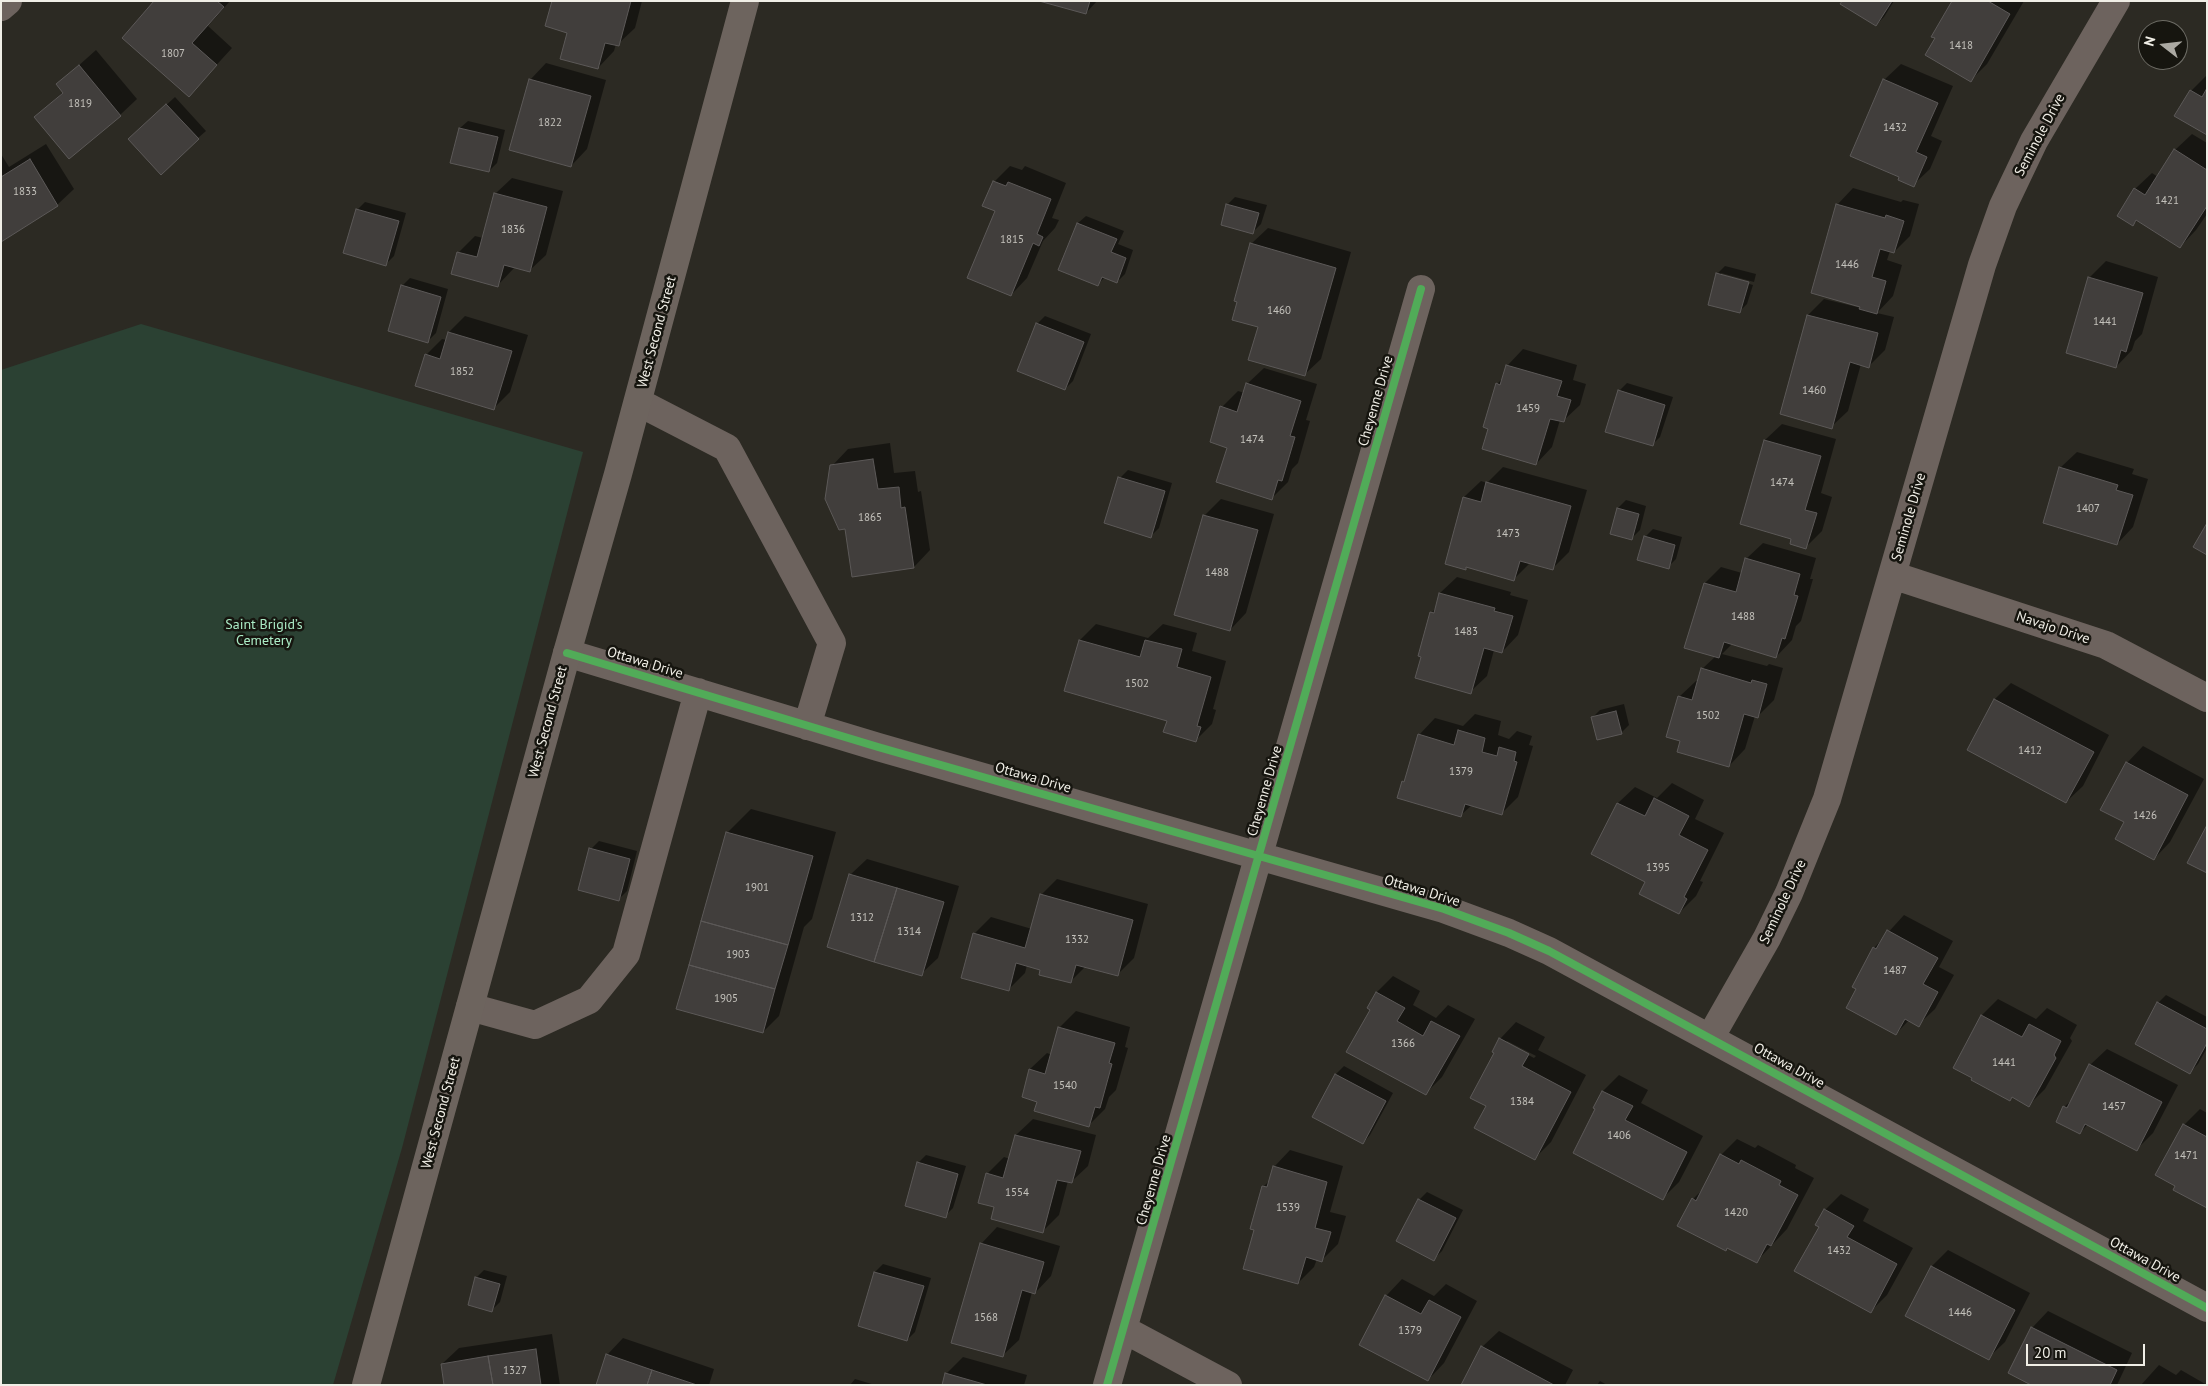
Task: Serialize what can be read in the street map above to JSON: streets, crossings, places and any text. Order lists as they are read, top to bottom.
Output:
{
  "streets": {
    "main road": ["West Second Street"],
    "street": [
      "Seminole Drive",
      "Cheyenne Drive",
      "Navajo Drive",
      "Ottawa Drive"
    ]
  },
  "crossings": [
    ["Seminole Drive", "Navajo Drive"],
    ["Seminole Drive", "Ottawa Drive"],
    ["West Second Street", "Ottawa Drive"],
    ["Cheyenne Drive", "Ottawa Drive"]
  ],
  "parks": ["Saint Brigid’s Cemetery"],
  "house_numbers": [
    "1418",
    "1807",
    "1819",
    "1822",
    "1432",
    "1833",
    "1421",
    "1836",
    "1815",
    "1446",
    "1460",
    "1441",
    "1852",
    "1460",
    "1459",
    "1474",
    "1474",
    "1407",
    "1865",
    "1473",
    "1488",
    "1488",
    "1483",
    "1502",
    "1502",
    "1412",
    "1379",
    "1426",
    "1395",
    "1901",
    "1312",
    "1314",
    "1332",
    "1903",
    "1487",
    "1905",
    "1366",
    "1441",
    "1540",
    "1384",
    "1457",
    "1406",
    "1471",
    "1554",
    "1539",
    "1420",
    "1432",
    "1446",
    "1568",
    "1379",
    "1327"
  ],
  "scale_bar": "20 m",
  "north": "left"
}
